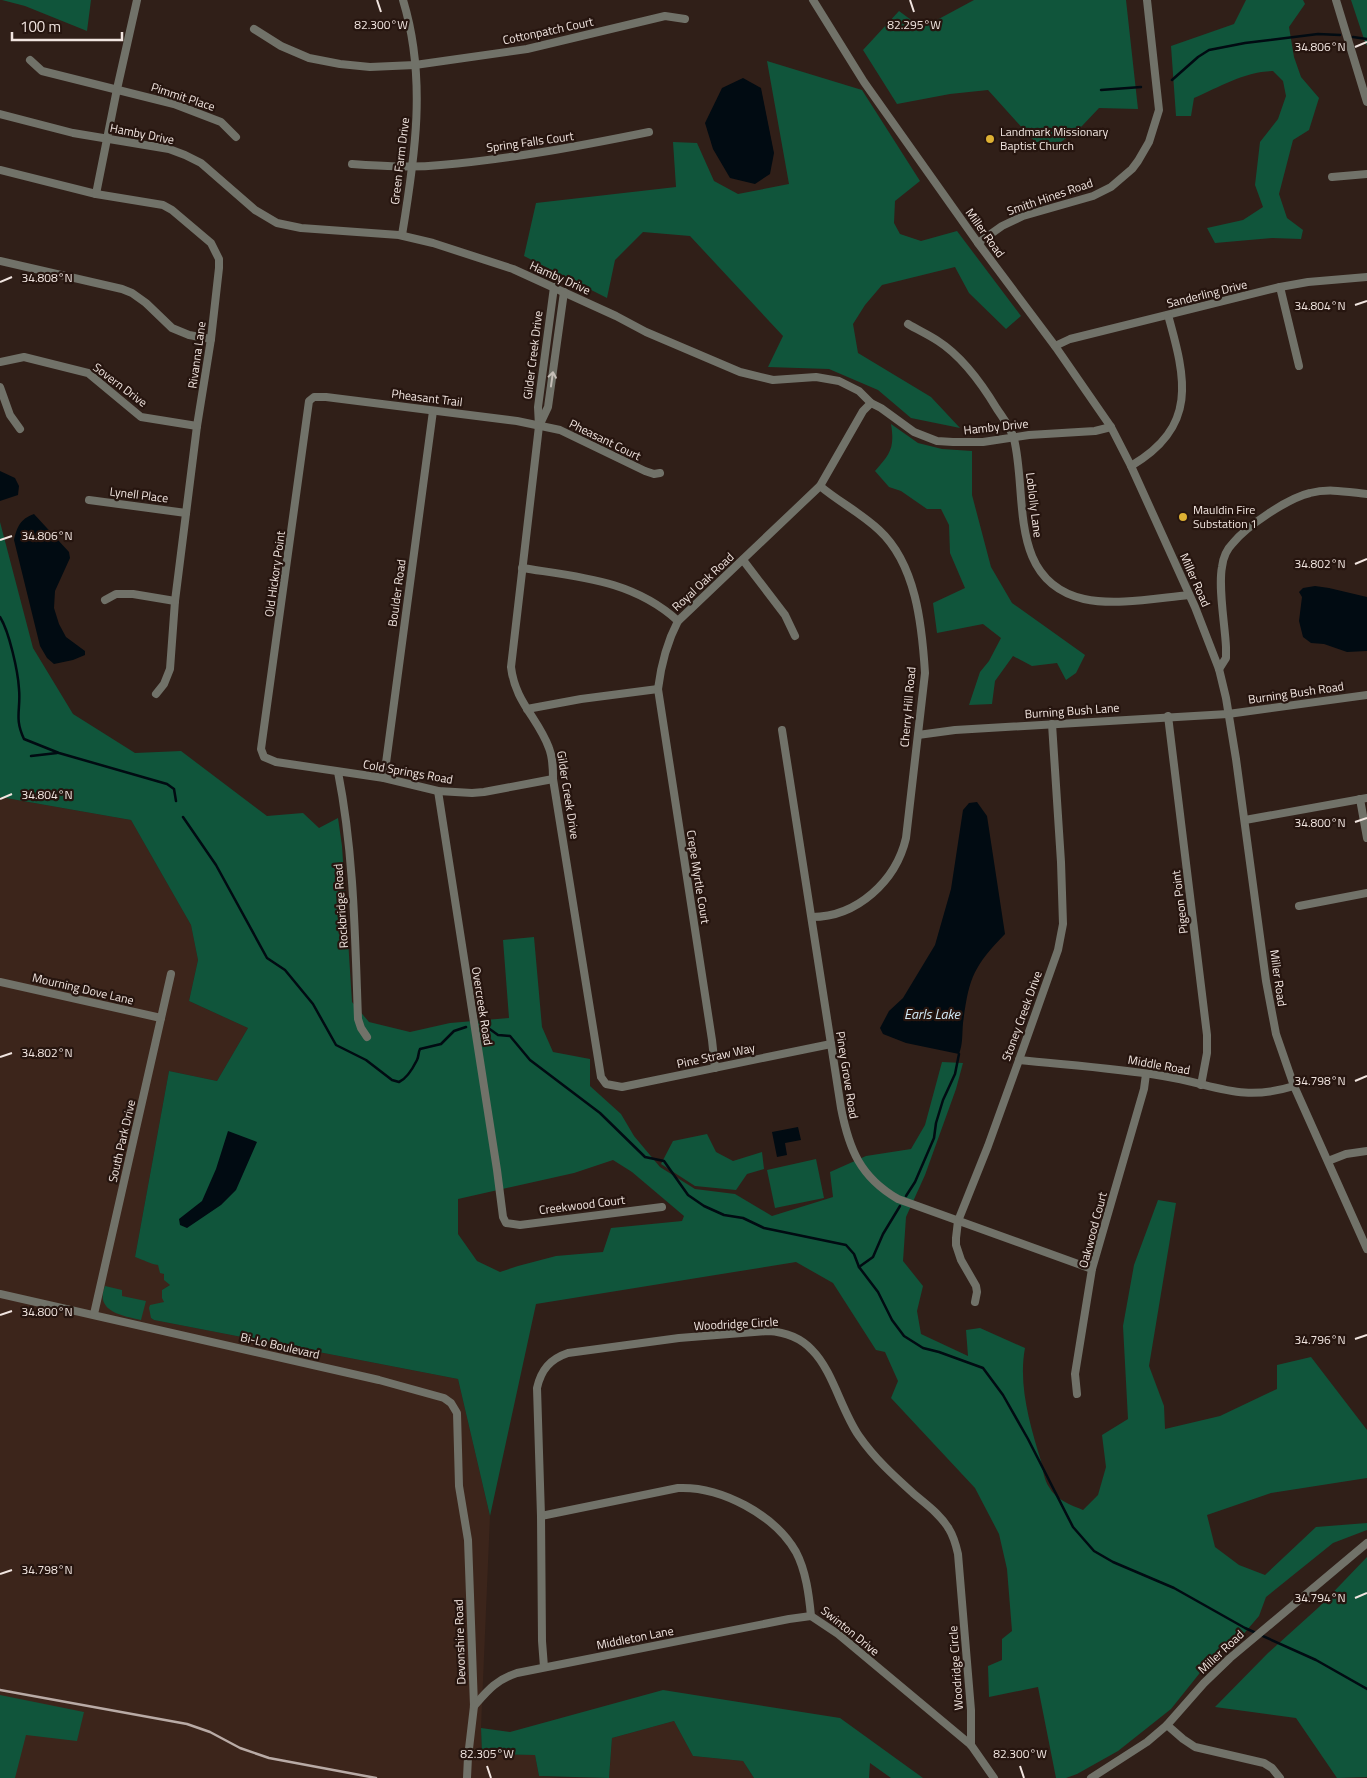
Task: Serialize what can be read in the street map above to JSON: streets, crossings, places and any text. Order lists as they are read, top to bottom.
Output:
{
  "streets": {
    "street": [
      "Cottonpatch Court",
      "Pimmit Place",
      "Hamby Drive",
      "Spring Falls Court",
      "Green Farm Drive",
      "Smith Hines Road",
      "Miller Road",
      "Sanderling Drive",
      "Rivanna Lane",
      "Gilder Creek Drive",
      "Sovern Drive",
      "Pheasant Trail",
      "Pheasant Court",
      "Lynell Place",
      "Loblolly Lane",
      "Old Hickory Point",
      "Royal Oak Road",
      "Boulder Road",
      "Burning Bush Road",
      "Cherry Hill Road",
      "Burning Bush Lane",
      "Cold Springs Road",
      "Crepe Myrtle Court",
      "Pigeon Point",
      "Rockbridge Road",
      "Mourning Dove Lane",
      "Overcreek Road",
      "Stoney Creek Drive",
      "Pine Straw Way",
      "Middle Road",
      "Piney Grove Road",
      "South Park Drive",
      "Creekwood Court",
      "Oakwood Court",
      "Woodridge Circle",
      "Bi-Lo Boulevard",
      "Swinton Drive",
      "Middleton Lane",
      "Devonshire Road"
    ]
  },
  "crossings": [
    ["Cottonpatch Court", "Green Farm Drive"],
    ["Hamby Drive", "Green Farm Drive"],
    ["Hamby Drive", "Miller Road"],
    ["Hamby Drive", "Gilder Creek Drive"],
    ["Hamby Drive", "Loblolly Lane"],
    ["Hamby Drive", "Royal Oak Road"],
    ["Spring Falls Court", "Green Farm Drive"],
    ["Smith Hines Road", "Miller Road"],
    ["Miller Road", "Sanderling Drive"],
    ["Miller Road", "Loblolly Lane"],
    ["Miller Road", "Burning Bush Road"],
    ["Miller Road", "Burning Bush Lane"],
    ["Miller Road", "Middle Road"],
    ["Rivanna Lane", "Sovern Drive"],
    ["Rivanna Lane", "Lynell Place"],
    ["Gilder Creek Drive", "Pheasant Trail"],
    ["Gilder Creek Drive", "Pheasant Court"],
    ["Gilder Creek Drive", "Cold Springs Road"],
    ["Gilder Creek Drive", "Pine Straw Way"],
    ["Pheasant Trail", "Pheasant Court"],
    ["Pheasant Trail", "Old Hickory Point"],
    ["Pheasant Trail", "Boulder Road"],
    ["Old Hickory Point", "Cold Springs Road"],
    ["Royal Oak Road", "Cherry Hill Road"],
    ["Royal Oak Road", "Crepe Myrtle Court"],
    ["Boulder Road", "Cold Springs Road"],
    ["Burning Bush Road", "Burning Bush Lane"],
    ["Cherry Hill Road", "Burning Bush Lane"],
    ["Cherry Hill Road", "Piney Grove Road"],
    ["Burning Bush Lane", "Pigeon Point"],
    ["Burning Bush Lane", "Stoney Creek Drive"],
    ["Cold Springs Road", "Rockbridge Road"],
    ["Cold Springs Road", "Overcreek Road"],
    ["Crepe Myrtle Court", "Pine Straw Way"],
    ["Pigeon Point", "Middle Road"],
    ["Mourning Dove Lane", "South Park Drive"],
    ["Overcreek Road", "Creekwood Court"],
    ["Stoney Creek Drive", "Middle Road"],
    ["Stoney Creek Drive", "Piney Grove Road"],
    ["Pine Straw Way", "Piney Grove Road"],
    ["Middle Road", "Oakwood Court"],
    ["Piney Grove Road", "Oakwood Court"],
    ["South Park Drive", "Bi-Lo Boulevard"],
    ["Woodridge Circle", "Swinton Drive"],
    ["Woodridge Circle", "Middleton Lane"],
    ["Bi-Lo Boulevard", "Devonshire Road"],
    ["Swinton Drive", "Middleton Lane"],
    ["Middleton Lane", "Devonshire Road"]
  ],
  "water": ["Earls Lake"],
  "places": ["Landmark Missionary Baptist Church", "Mauldin Fire Substation 1"],
  "scale_bar": "100 m",
  "coordinates": [
    "82.300°W",
    "82.295°W",
    "34.806°N",
    "34.808°N",
    "34.804°N",
    "34.802°N",
    "34.800°N",
    "34.798°N",
    "34.796°N",
    "34.794°N",
    "82.305°W"
  ]
}
